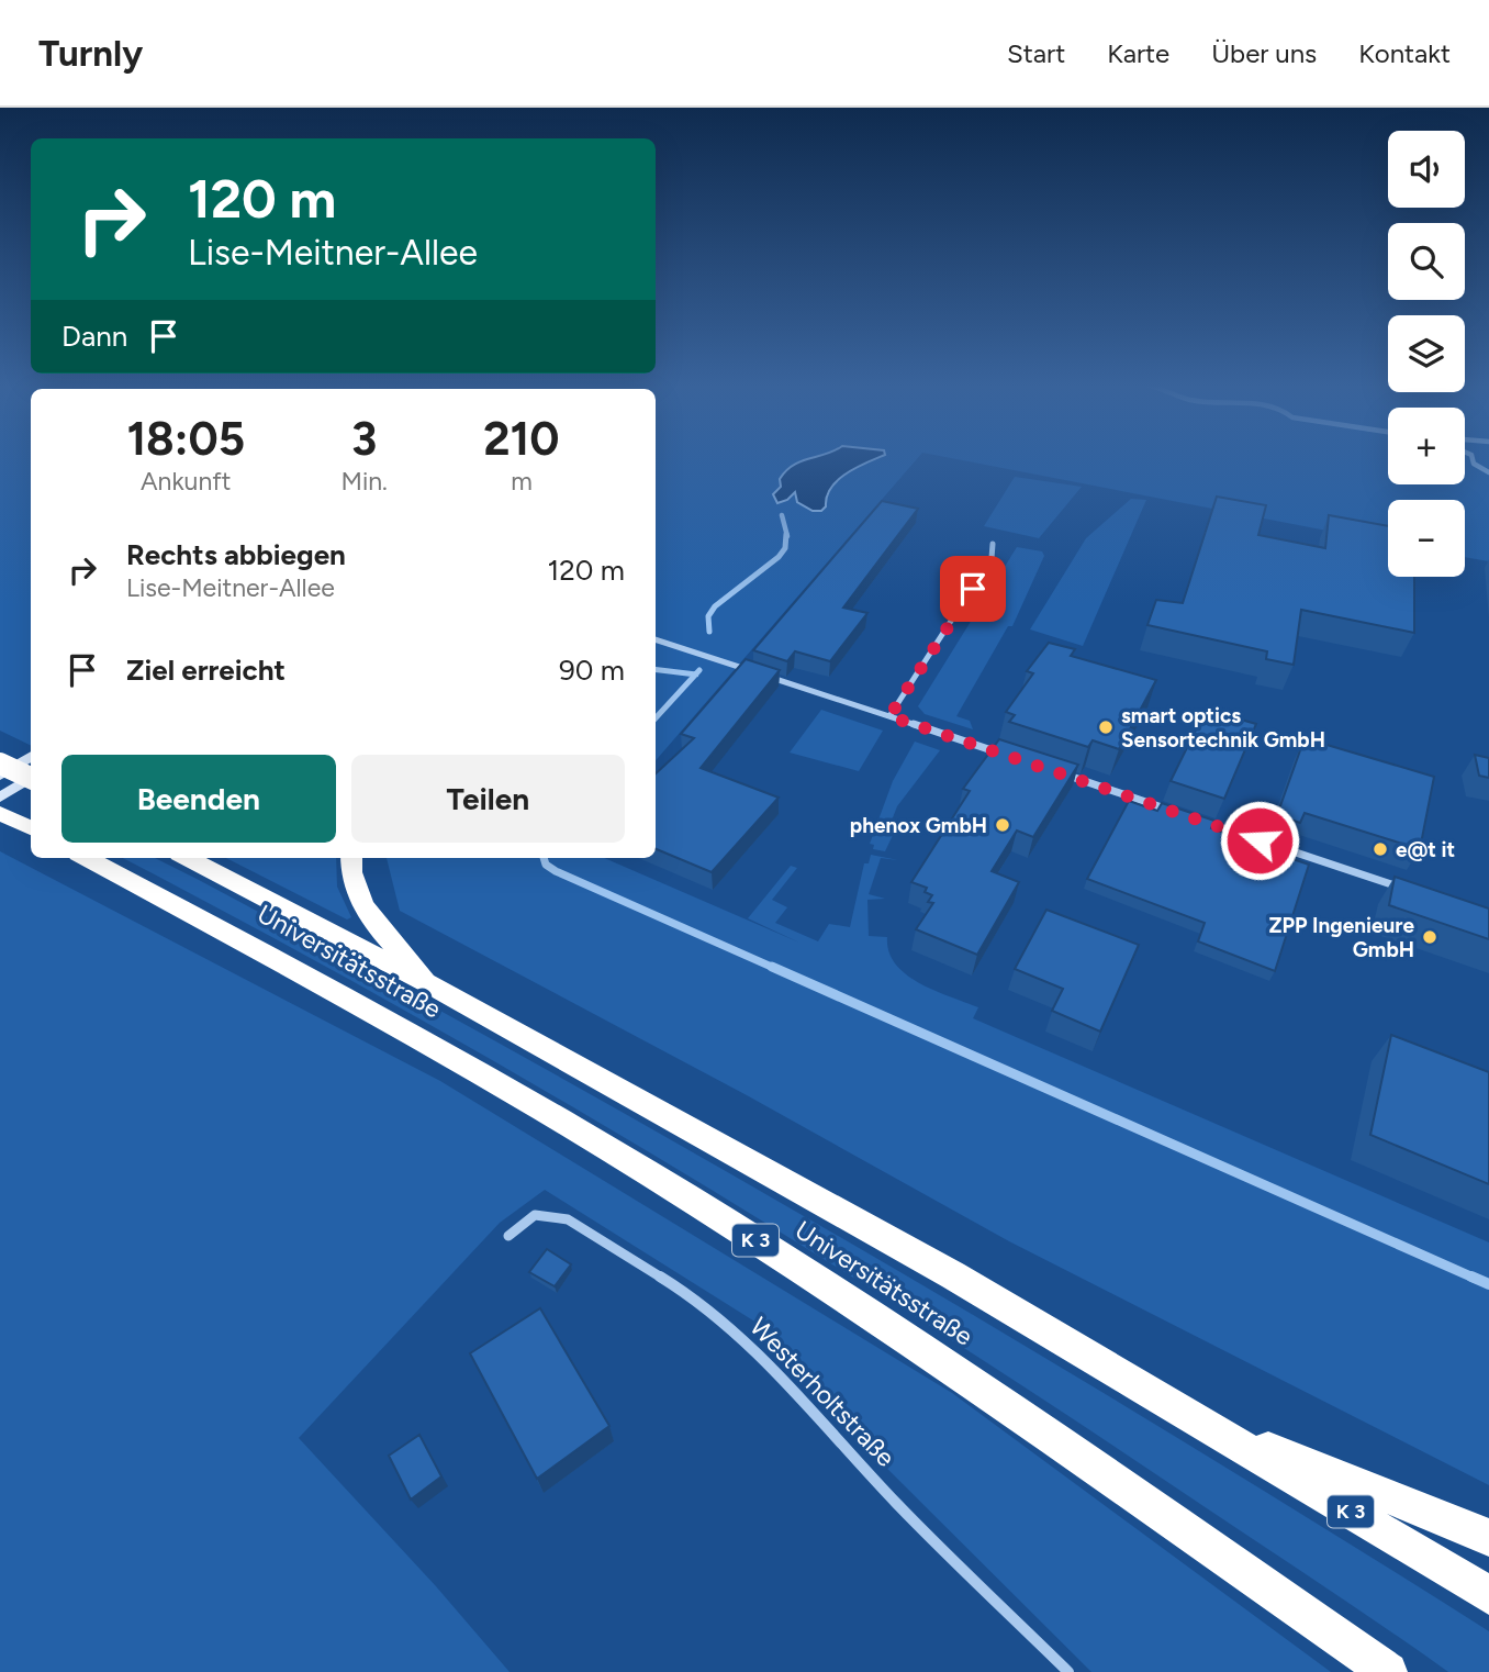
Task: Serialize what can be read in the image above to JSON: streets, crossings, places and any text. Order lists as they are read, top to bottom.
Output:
{
  "streets": {
    "highway": ["Universitätsstraße", "K 3"],
    "street": ["Westerholtstraße"]
  },
  "places": [
    "smart optics Sensortechnik GmbH",
    "phenox GmbH",
    "e@t it",
    "ZPP Ingenieure GmbH"
  ],
  "page": {
    "header": "Turnly",
    "nav": [
      "Start",
      "Karte",
      "Über uns",
      "Kontakt"
    ],
    "map_buttons": ["+", "−"],
    "turn": ["120 m", "Lise-Meitner-Allee"],
    "then": "Dann",
    "eta": [
      "18:05",
      "Ankunft",
      "3",
      "Min.",
      "210",
      "m"
    ],
    "list": [
      {
        "name": "Rechts abbiegen",
        "note": "Lise-Meitner-Allee",
        "value": "120 m"
      },
      {
        "name": "Ziel erreicht",
        "value": "90 m"
      }
    ],
    "buttons": ["Beenden", "Teilen"]
  }
}
